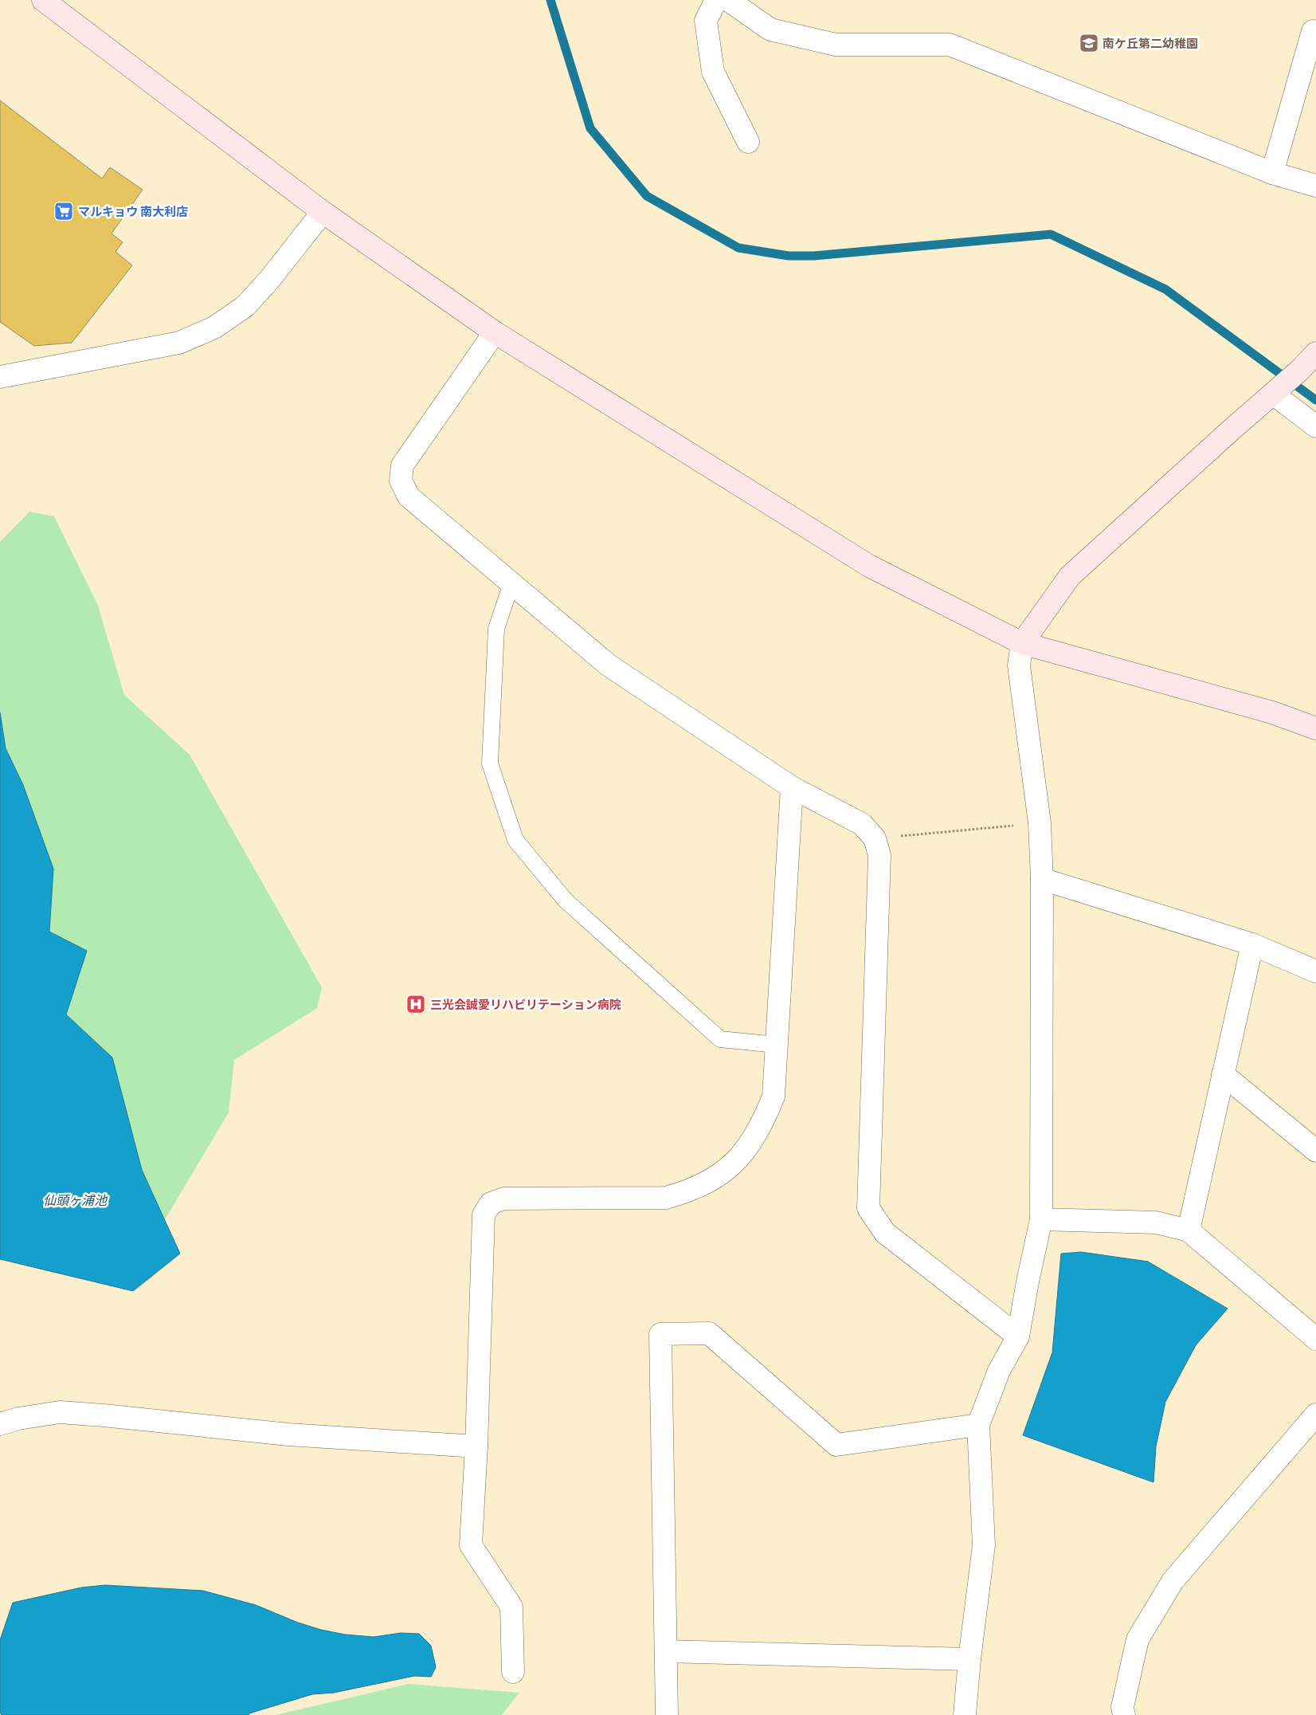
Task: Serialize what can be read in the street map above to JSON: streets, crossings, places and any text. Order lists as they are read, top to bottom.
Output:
{
  "water": ["仙頭ヶ浦池"],
  "places": {
    "school or university": ["南ケ丘第二幼稚園"],
    "supermarket": ["マルキョウ 南大利店"],
    "hospital": ["三光会誠愛リハビリテーション病院"]
  }
}
